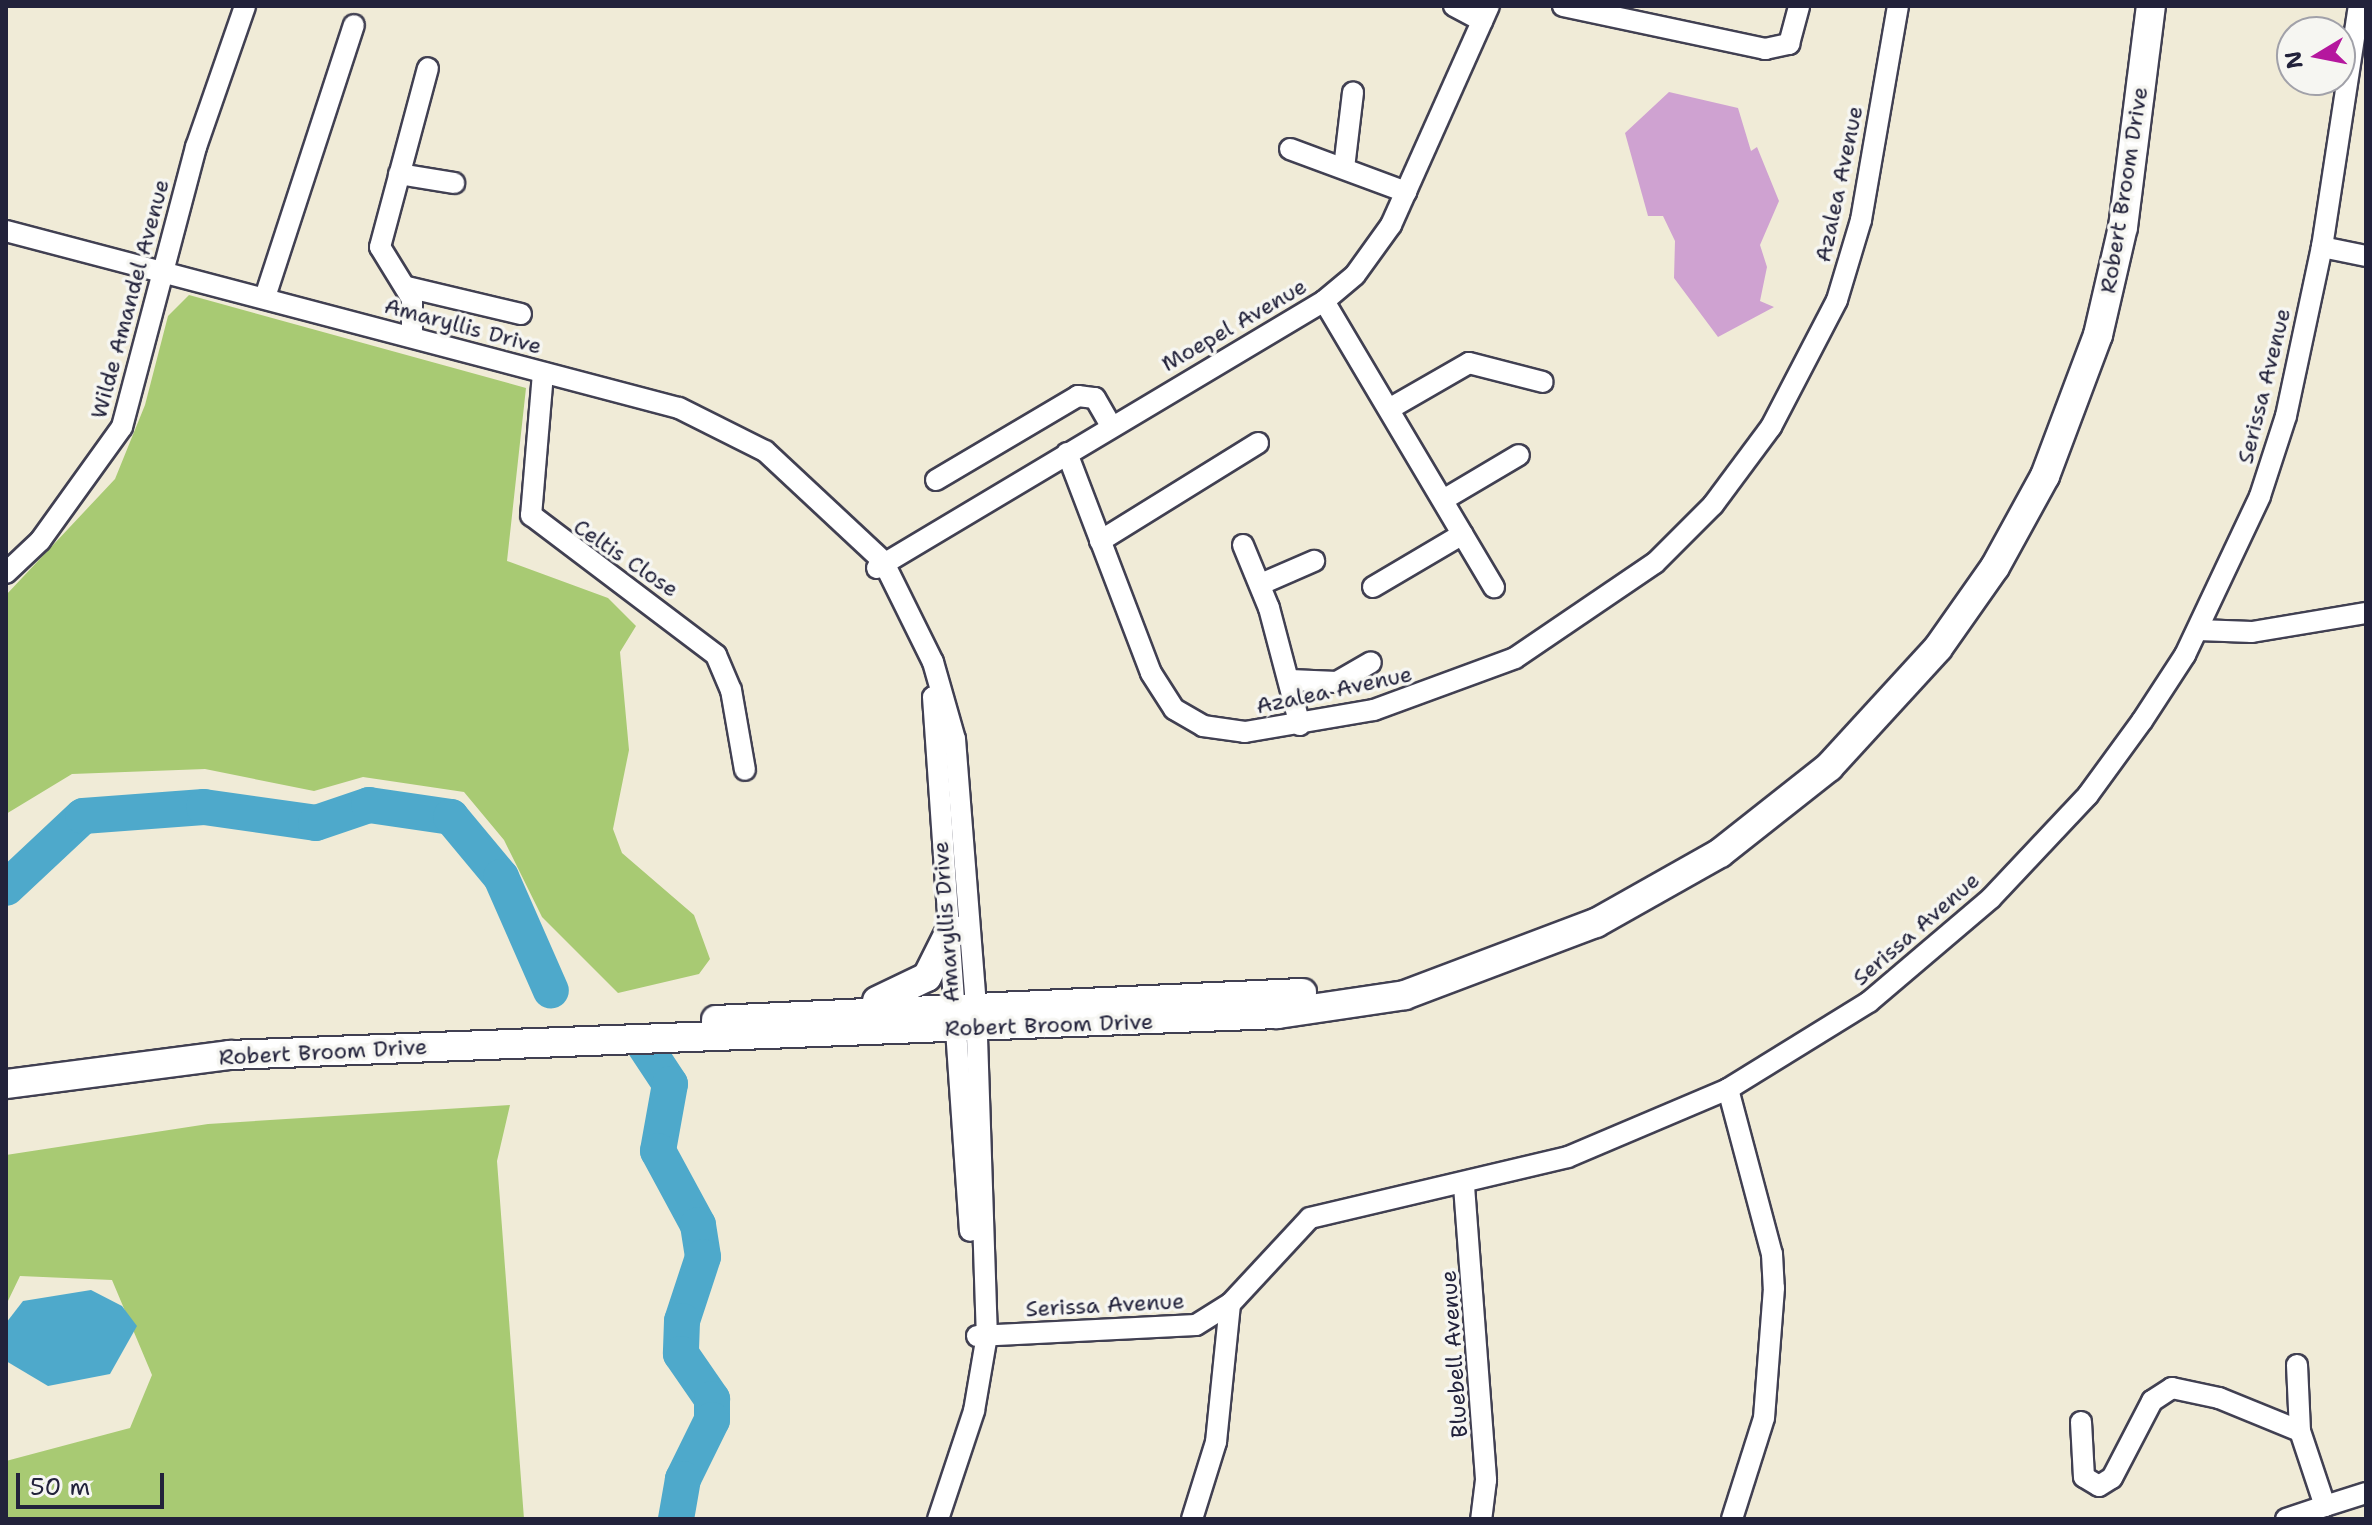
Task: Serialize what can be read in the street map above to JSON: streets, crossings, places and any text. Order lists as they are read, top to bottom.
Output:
{
  "streets": {
    "street": [
      "Azalea Avenue",
      "Robert Broom Drive",
      "Wilde Amandel Avenue",
      "Moepel Avenue",
      "Amaryllis Drive",
      "Serissa Avenue",
      "Celtis Close",
      "Bluebell Avenue"
    ]
  },
  "crossings": [
    ["Azalea Avenue", "Moepel Avenue"],
    ["Robert Broom Drive", "Amaryllis Drive"],
    ["Wilde Amandel Avenue", "Amaryllis Drive"],
    ["Moepel Avenue", "Amaryllis Drive"],
    ["Amaryllis Drive", "Serissa Avenue"],
    ["Amaryllis Drive", "Celtis Close"],
    ["Serissa Avenue", "Bluebell Avenue"]
  ],
  "scale_bar": "50 m",
  "north": "left"
}
